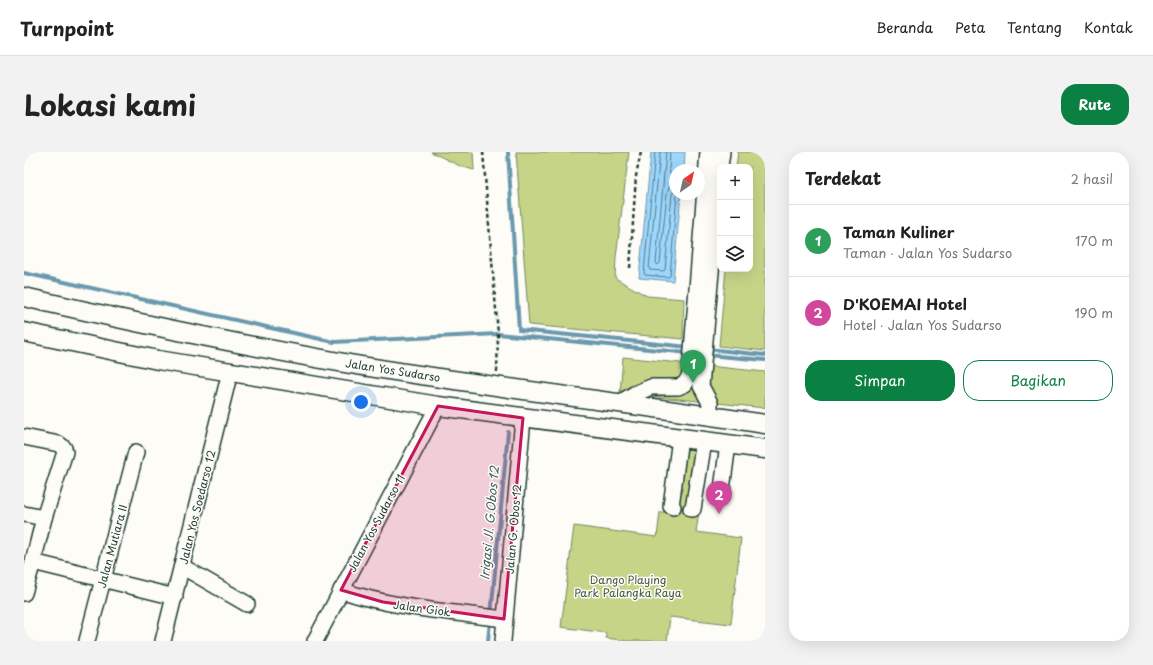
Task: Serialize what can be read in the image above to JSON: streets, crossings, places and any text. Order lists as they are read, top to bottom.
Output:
{
  "streets": {
    "main road": ["Jalan Yos Sudarso"],
    "street": [
      "Jalan Yos Soedarso 12",
      "Jalan Yos Sudarso 11",
      "Jalan G. Obos 12",
      "Jalan Mutiara II",
      "Jalan Giok"
    ]
  },
  "crossings": [
    ["Jalan Yos Sudarso 11", "Jalan Giok"],
    ["Jalan G. Obos 12", "Jalan Giok"]
  ],
  "water": ["Irigasi Jl. G.Obos 12"],
  "parks": ["Dango Playing Park Palangka Raya"],
  "north": "top right",
  "page": {
    "header": "Turnpoint",
    "nav": [
      "Beranda",
      "Peta",
      "Tentang",
      "Kontak"
    ],
    "title": "Lokasi kami",
    "buttons": [
      "Rute",
      ["Simpan", "Bagikan"]
    ],
    "heading": ["Terdekat", "2 hasil"],
    "map_buttons": ["+", "−"],
    "list": [
      {
        "mark": "1",
        "name": "Taman Kuliner",
        "note": "Taman · Jalan Yos Sudarso",
        "value": "170 m"
      },
      {
        "mark": "2",
        "name": "D'KOEMAI Hotel",
        "note": "Hotel · Jalan Yos Sudarso",
        "value": "190 m"
      }
    ],
    "pins": ["1", "2"]
  }
}
